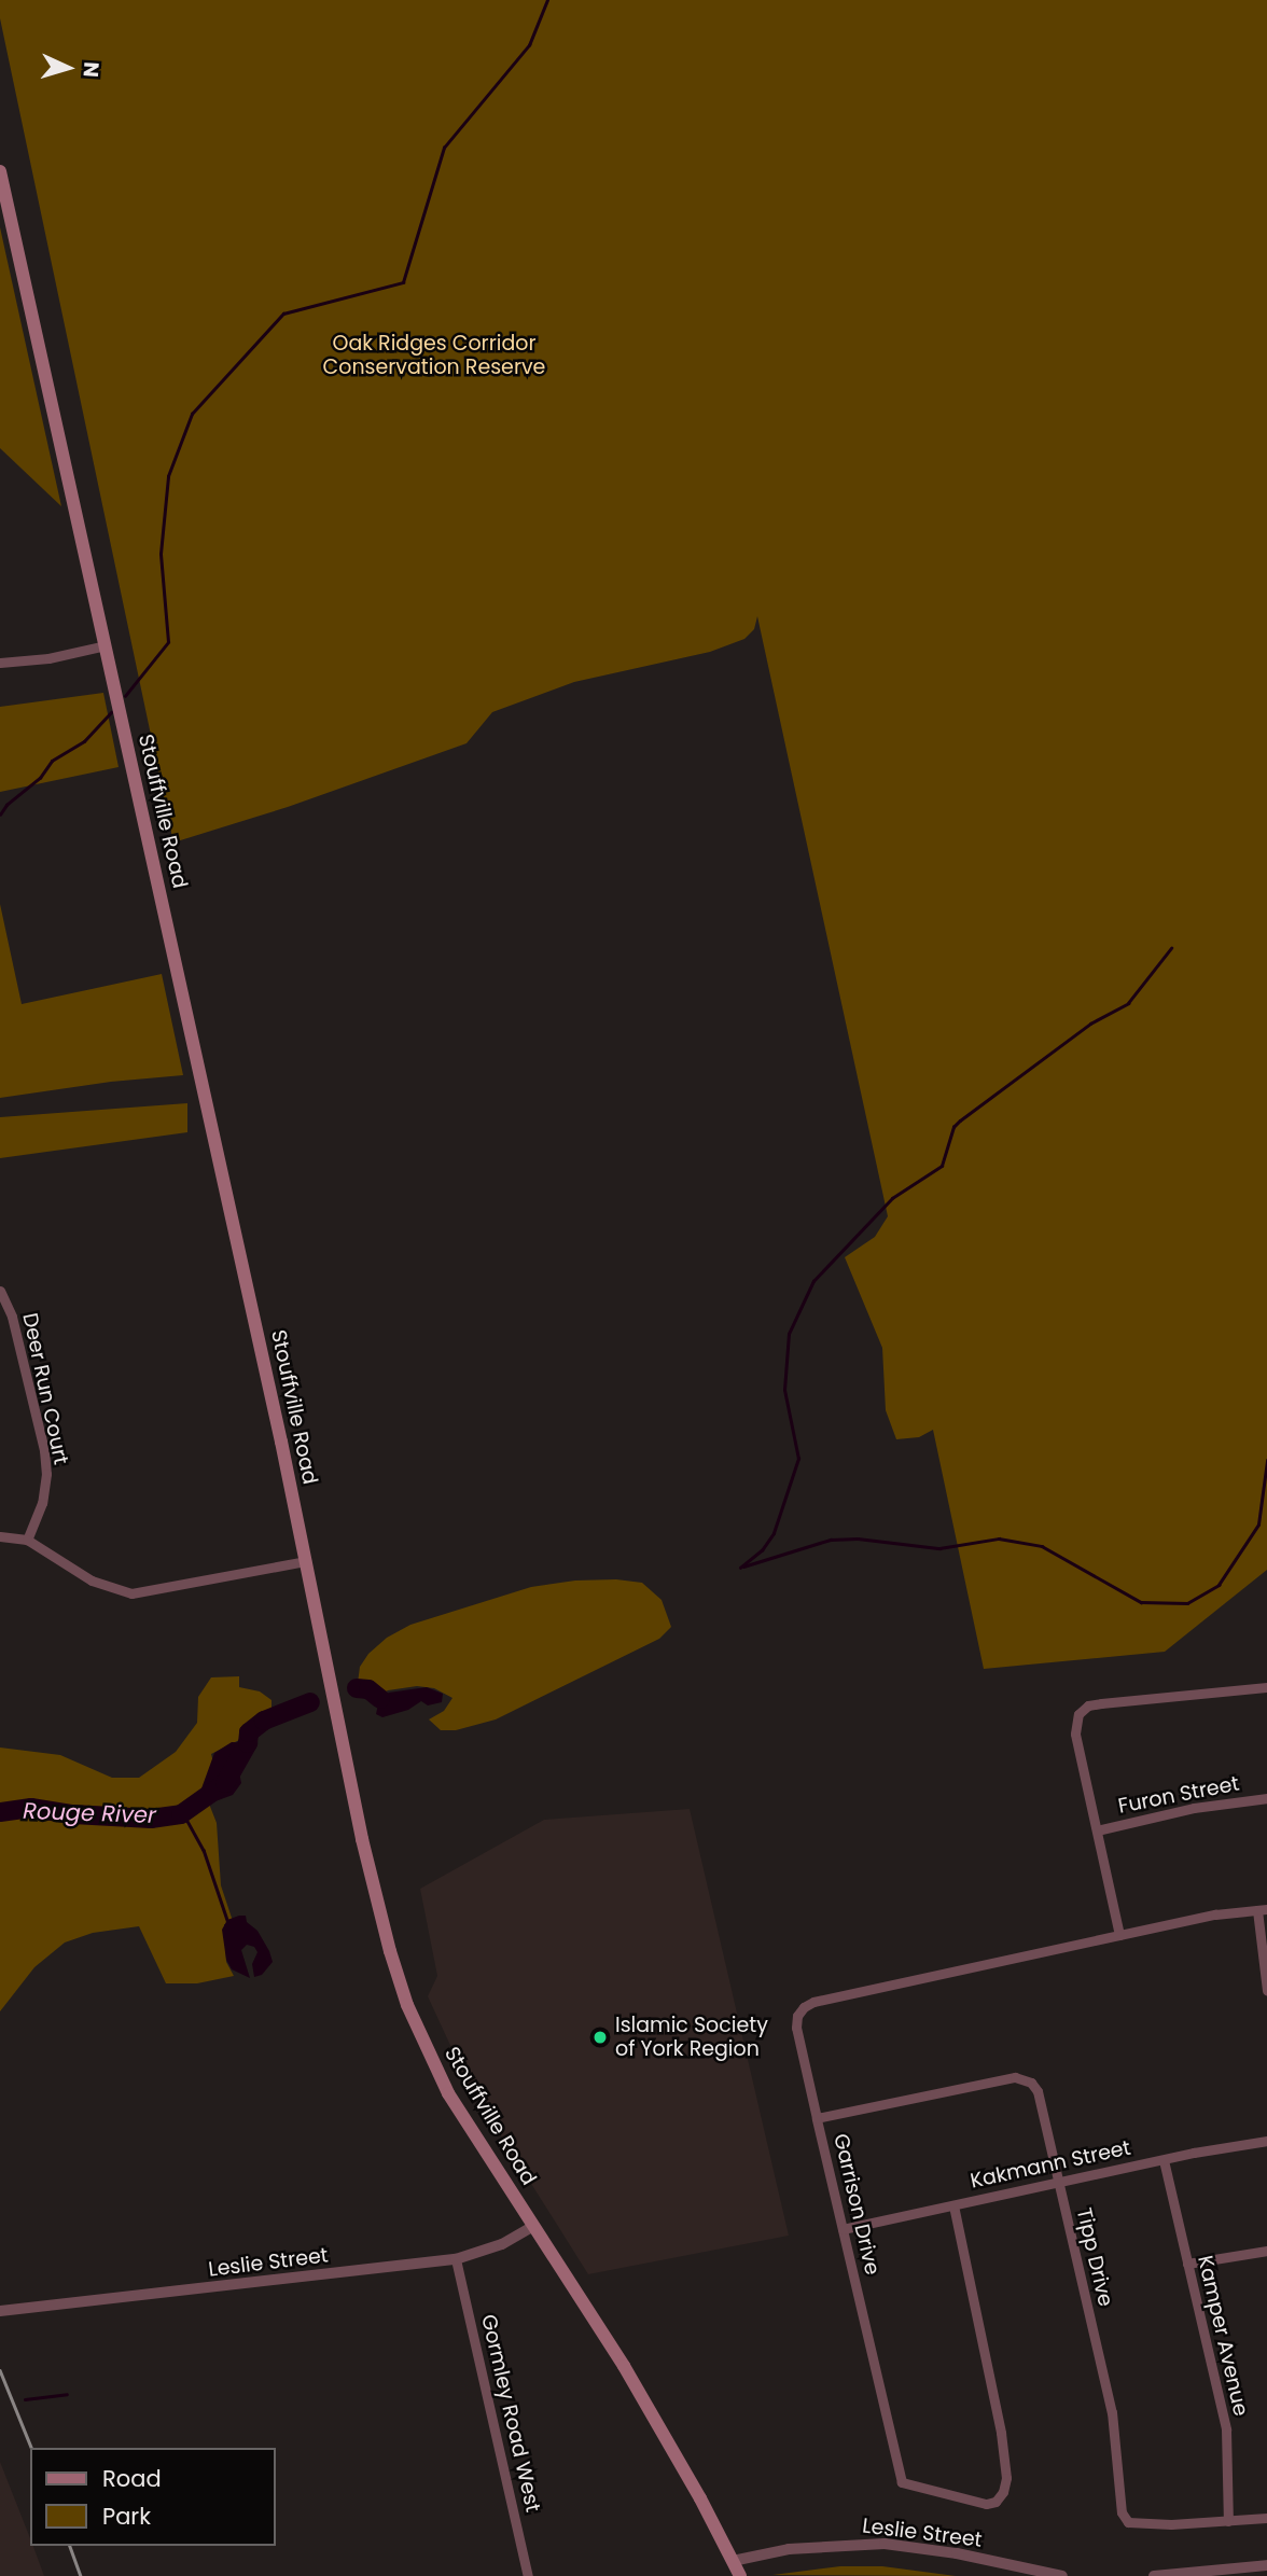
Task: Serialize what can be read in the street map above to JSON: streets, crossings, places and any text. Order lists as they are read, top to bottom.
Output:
{
  "streets": {
    "main road": ["Stouffville Road"],
    "street": [
      "Deer Run Court",
      "Furon Street",
      "Kakmann Street",
      "Garrison Drive",
      "Tipp Drive",
      "Leslie Street",
      "Kamper Avenue",
      "Gormley Road West"
    ]
  },
  "crossings": [
    ["Stouffville Road", "Leslie Street"],
    ["Kakmann Street", "Garrison Drive"],
    ["Kakmann Street", "Tipp Drive"],
    ["Kakmann Street", "Kamper Avenue"],
    ["Garrison Drive", "Tipp Drive"],
    ["Tipp Drive", "Kamper Avenue"],
    ["Leslie Street", "Gormley Road West"]
  ],
  "water": ["Rouge River"],
  "parks": ["Oak Ridges Corridor Conservation Reserve"],
  "places": ["Islamic Society of York Region"],
  "legend": ["Road", "Park"],
  "north": "right"
}
